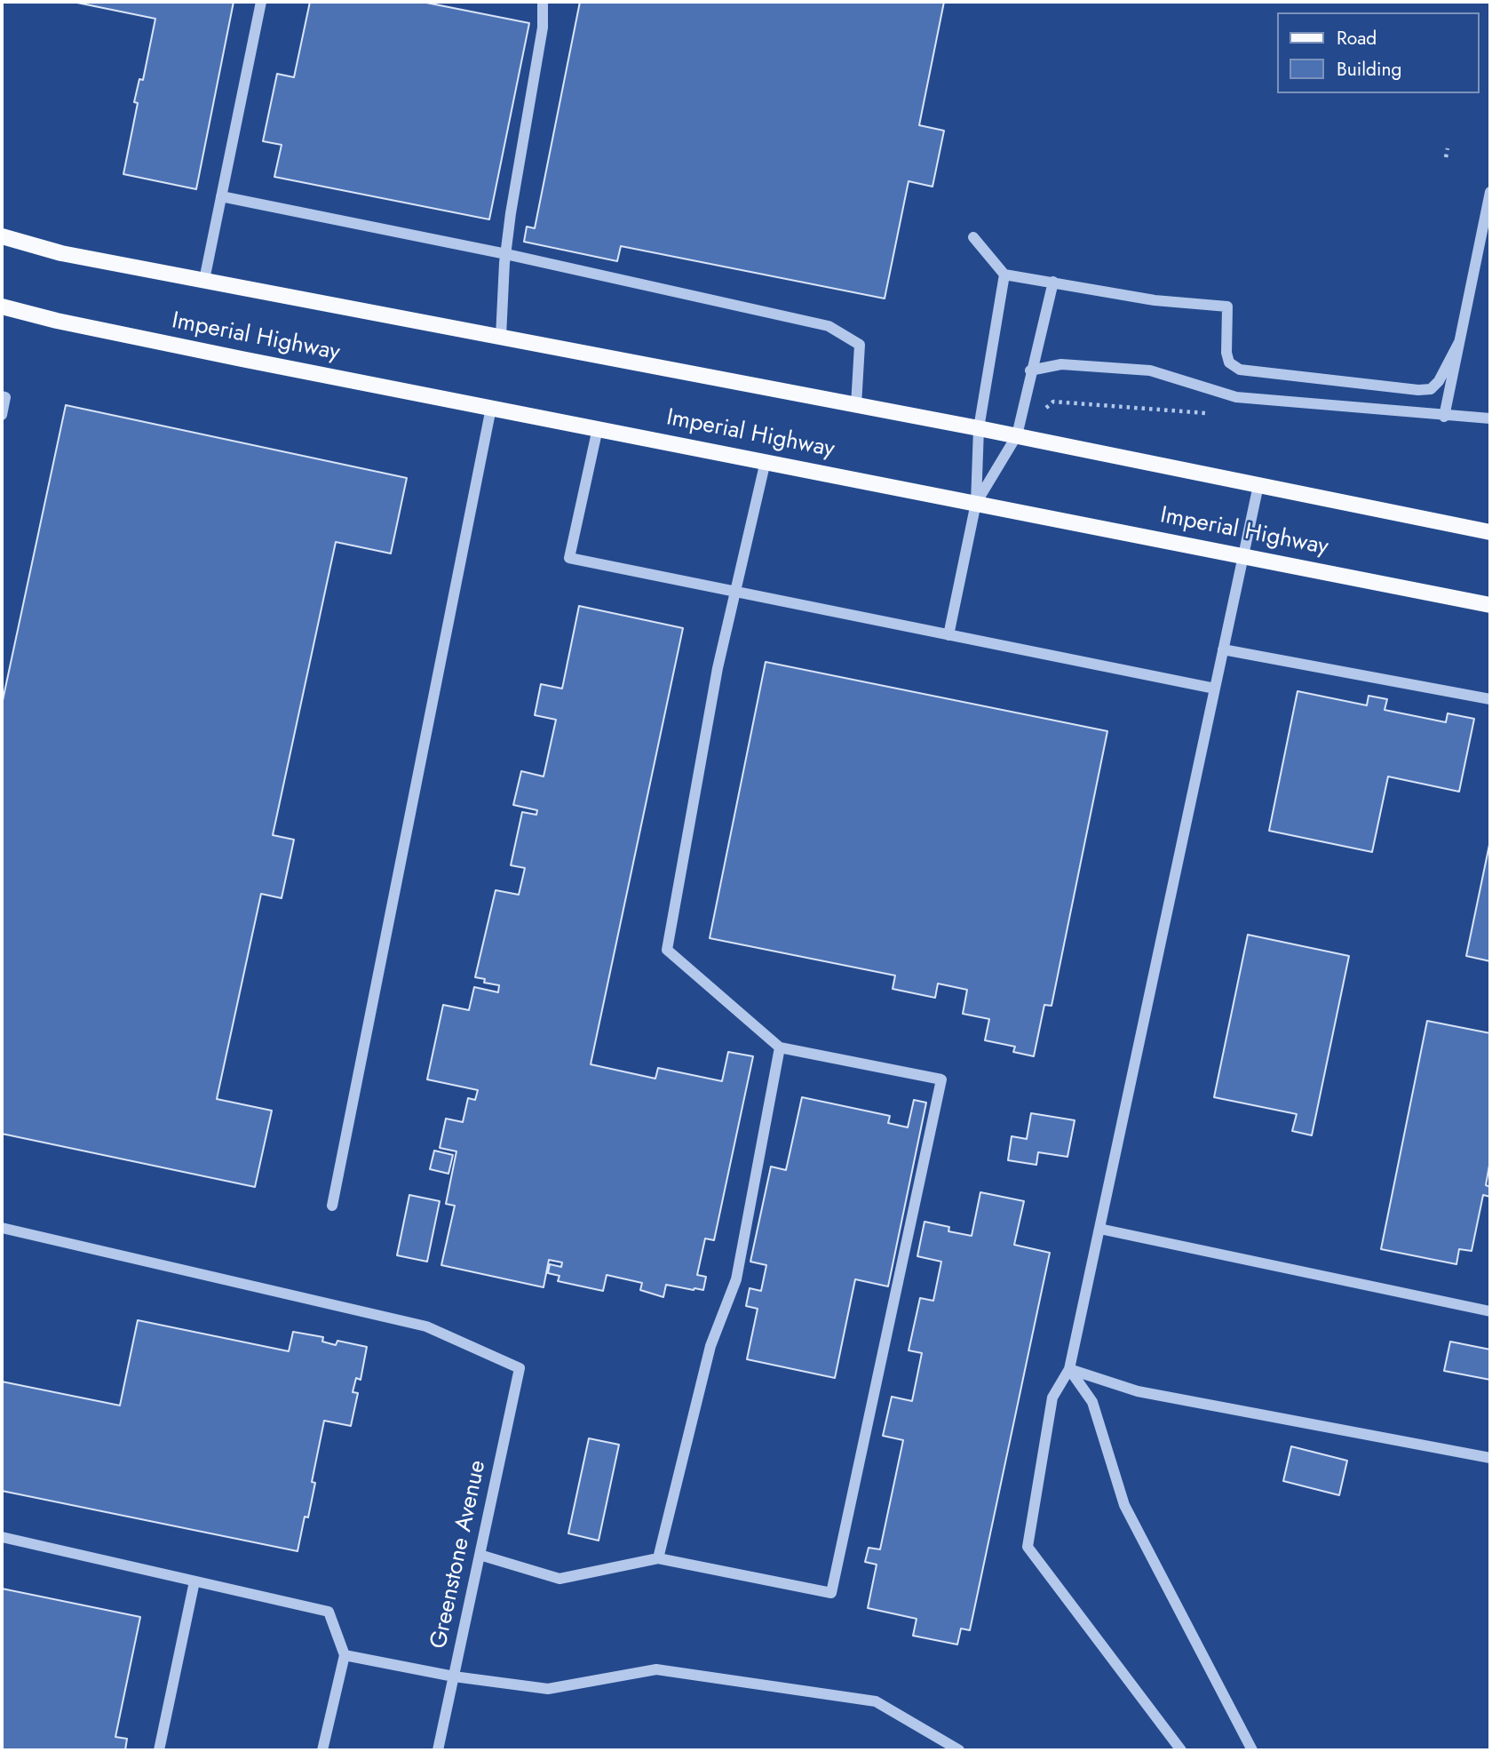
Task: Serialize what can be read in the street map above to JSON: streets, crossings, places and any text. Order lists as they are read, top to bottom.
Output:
{
  "streets": {
    "main road": ["Imperial Highway"],
    "street": ["Greenstone Avenue"]
  },
  "legend": ["Road", "Building"]
}
